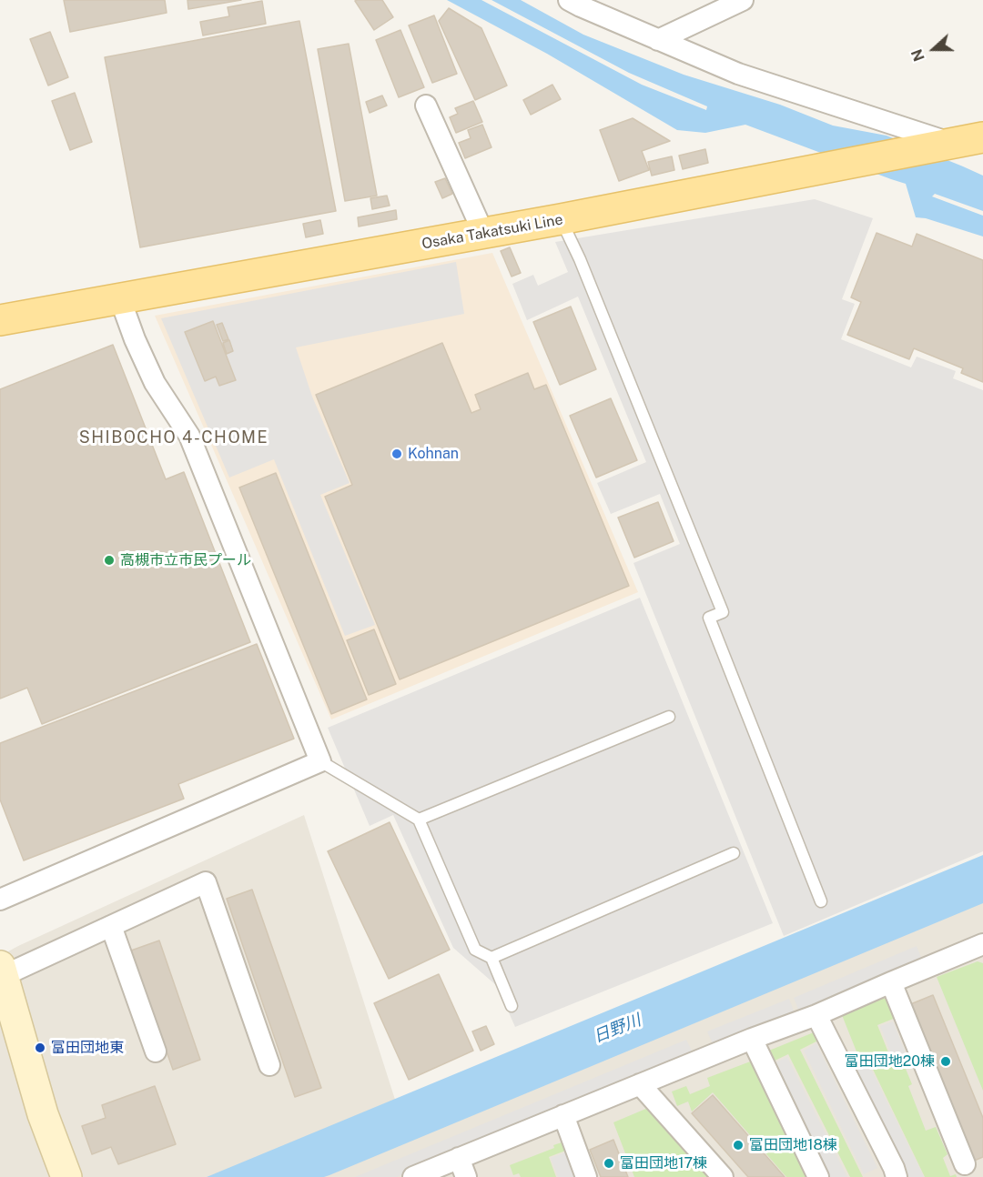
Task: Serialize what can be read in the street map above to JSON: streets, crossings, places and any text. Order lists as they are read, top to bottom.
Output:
{
  "streets": {
    "main road": ["Osaka Takatsuki Line"]
  },
  "districts": ["SHIBOCHO 4-CHOME"],
  "water": ["日野川"],
  "places": [
    "Kohnan",
    "高槻市立市民プール",
    "富田団地東",
    "富田団地20棟",
    "富田団地18棟",
    "富田団地17棟"
  ],
  "north": "left"
}
